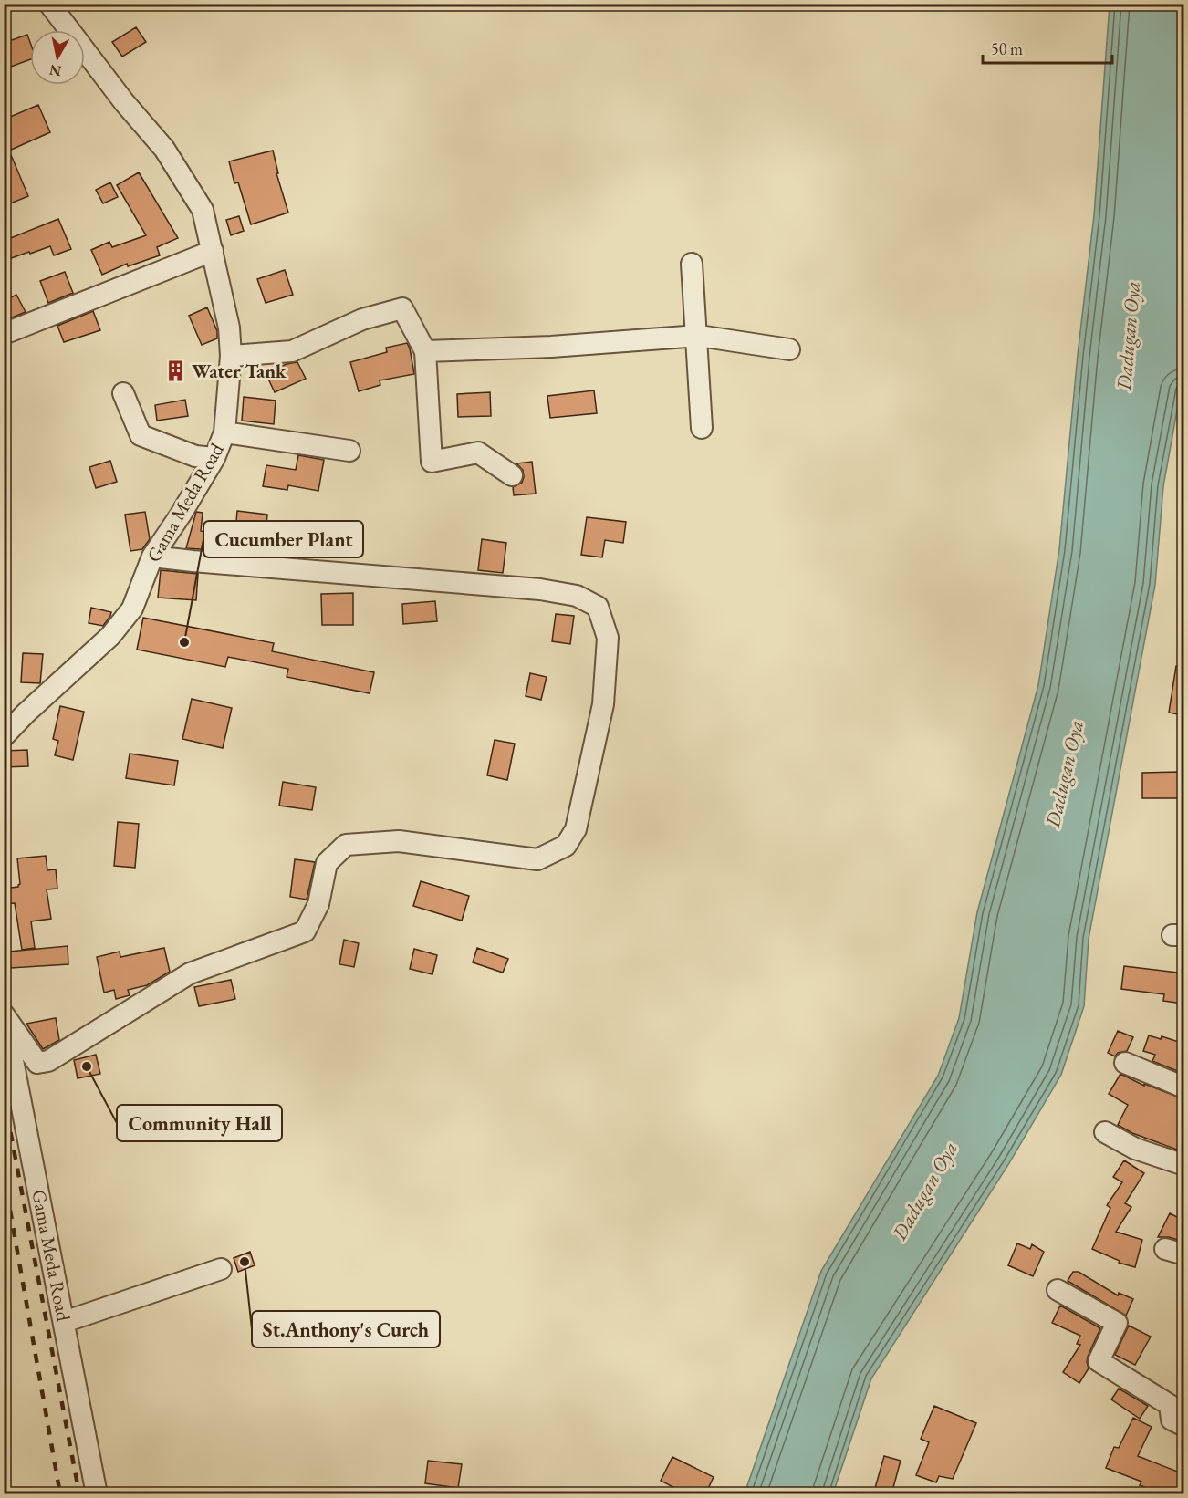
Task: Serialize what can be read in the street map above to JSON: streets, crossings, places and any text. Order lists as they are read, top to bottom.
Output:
{
  "streets": {
    "street": ["Gama Meda Road"]
  },
  "water": ["Dadugan Oya"],
  "places": {
    "building": ["Water Tank"],
    "other": ["Cucumber Plant", "Community Hall", "St.Anthony's Curch"]
  },
  "scale_bar": "50 m",
  "north": "bottom"
}
